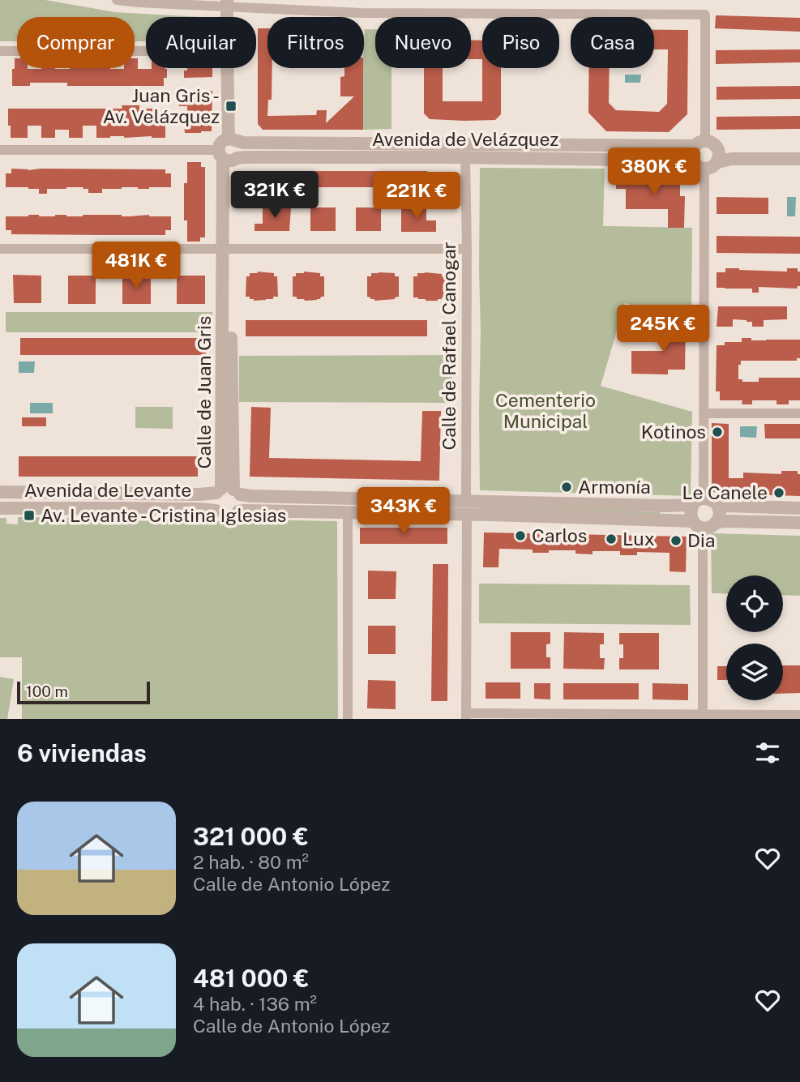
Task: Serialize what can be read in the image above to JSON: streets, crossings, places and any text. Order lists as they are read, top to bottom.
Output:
{
  "streets": {
    "street": [
      "Avenida de Velázquez",
      "Calle de Rafael Canogar",
      "Calle de Juan Gris",
      "Avenida de Levante"
    ]
  },
  "crossings": [
    ["Avenida de Velázquez", "Calle de Rafael Canogar"],
    ["Avenida de Velázquez", "Calle de Juan Gris"],
    ["Calle de Rafael Canogar", "Avenida de Levante"],
    ["Calle de Juan Gris", "Avenida de Levante"]
  ],
  "parks": ["Cementerio Municipal"],
  "places": {
    "transit": ["Juan Gris - Av. Velázquez", "Av. Levante - Cristina Iglesias"],
    "other": [
      "Kotinos",
      "Armonía",
      "Le Canele",
      "Carlos",
      "Lux",
      "Dia"
    ]
  },
  "scale_bar": "100 m",
  "page": {
    "chip": [
      "Comprar",
      "Alquilar",
      "Filtros",
      "Nuevo",
      "Piso",
      "Casa"
    ],
    "price": [
      "380K €",
      "321K €",
      "221K €",
      "481K €",
      "245K €",
      "343K €"
    ],
    "scale": "100 m",
    "heading": "6 viviendas",
    "list": [
      {
        "name": "321 000 €",
        "note": "2 hab. · 80 m² · Calle de Antonio López"
      },
      {
        "name": "481 000 €",
        "note": "4 hab. · 136 m² · Calle de Antonio López"
      }
    ]
  }
}
